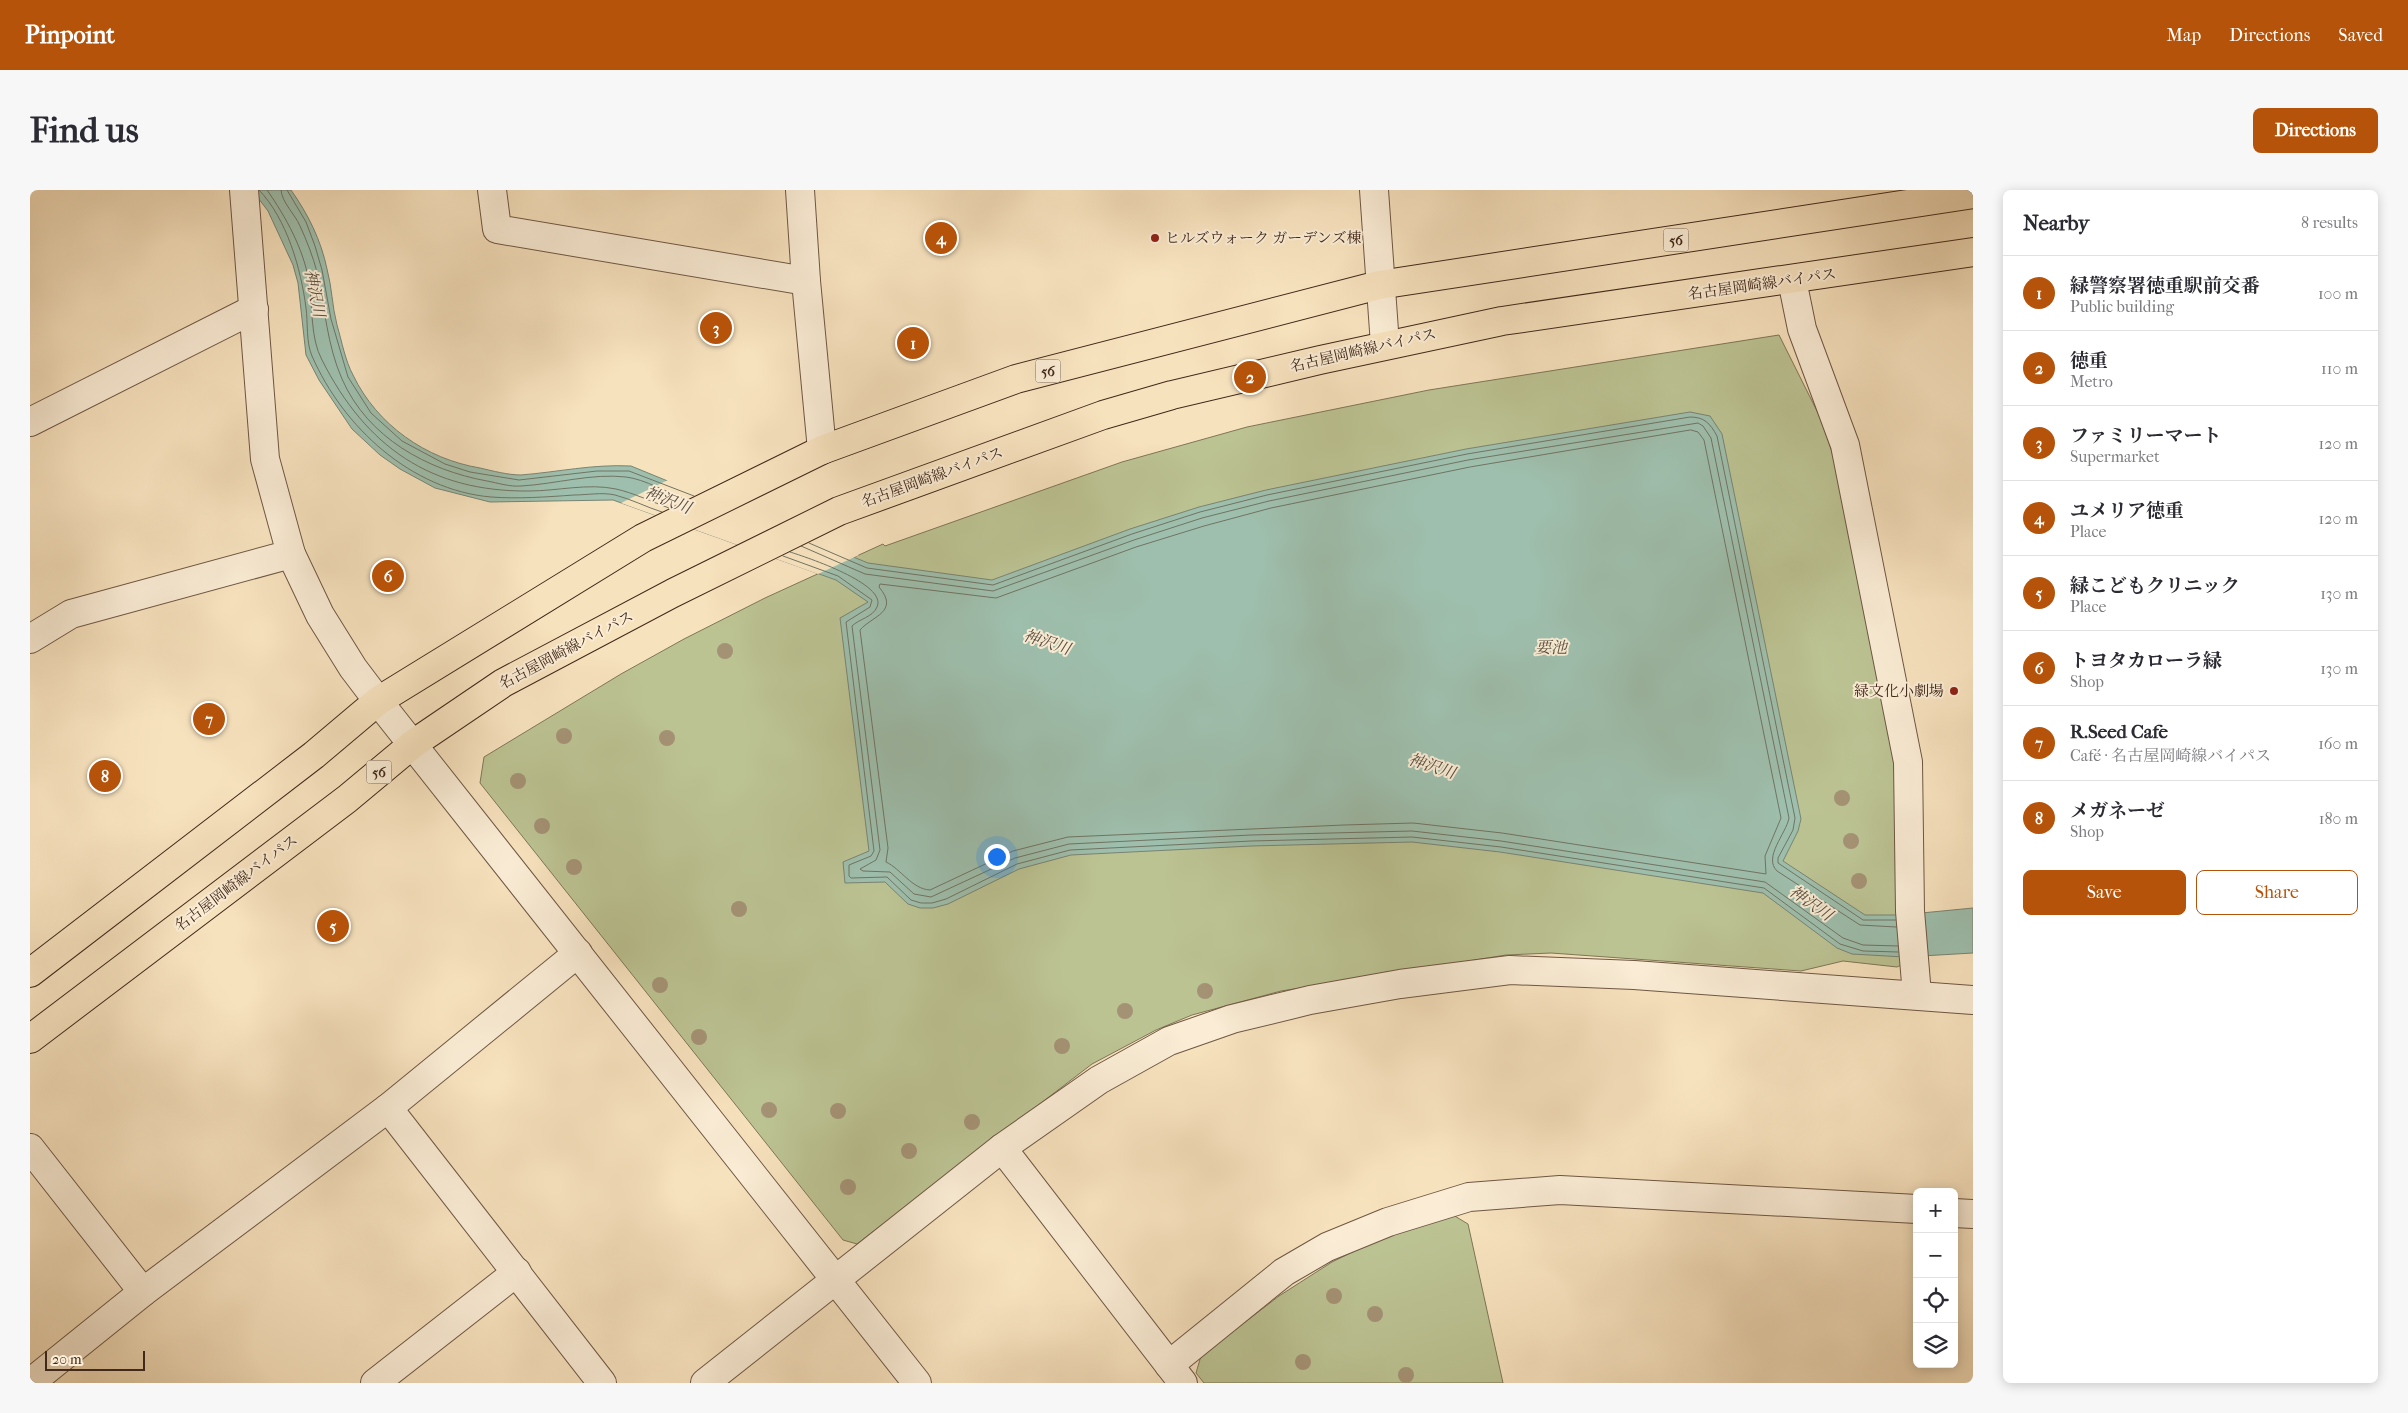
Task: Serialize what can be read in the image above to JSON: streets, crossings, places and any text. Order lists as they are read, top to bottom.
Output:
{
  "streets": {
    "main road": ["56", "名古屋岡崎線バイパス"]
  },
  "water": ["神沢川", "要池"],
  "places": ["ヒルズウォーク ガーデンズ棟", "緑文化小劇場"],
  "scale_bar": "20 m",
  "page": {
    "header": "Pinpoint",
    "nav": ["Map", "Directions", "Saved"],
    "buttons": [
      "Directions",
      ["Save", "Share"]
    ],
    "title": "Find us",
    "heading": ["Nearby", "8 results"],
    "pins": [
      "4",
      "3",
      "1",
      "2",
      "6",
      "7",
      "8",
      "5"
    ],
    "list": [
      {
        "mark": "1",
        "name": "緑警察署徳重駅前交番",
        "note": "Public building",
        "value": "100 m"
      },
      {
        "mark": "2",
        "name": "徳重",
        "note": "Metro",
        "value": "110 m"
      },
      {
        "mark": "3",
        "name": "ファミリーマート",
        "note": "Supermarket",
        "value": "120 m"
      },
      {
        "mark": "4",
        "name": "ユメリア徳重",
        "note": "Place",
        "value": "120 m"
      },
      {
        "mark": "5",
        "name": "緑こどもクリニック",
        "note": "Place",
        "value": "130 m"
      },
      {
        "mark": "6",
        "name": "トヨタカローラ緑",
        "note": "Shop",
        "value": "130 m"
      },
      {
        "mark": "7",
        "name": "R.Seed Cafe",
        "note": "Café · 名古屋岡崎線バイパス",
        "value": "160 m"
      },
      {
        "mark": "8",
        "name": "メガネーゼ",
        "note": "Shop",
        "value": "180 m"
      }
    ],
    "map_buttons": ["+", "−"],
    "scale": "20 m"
  }
}
